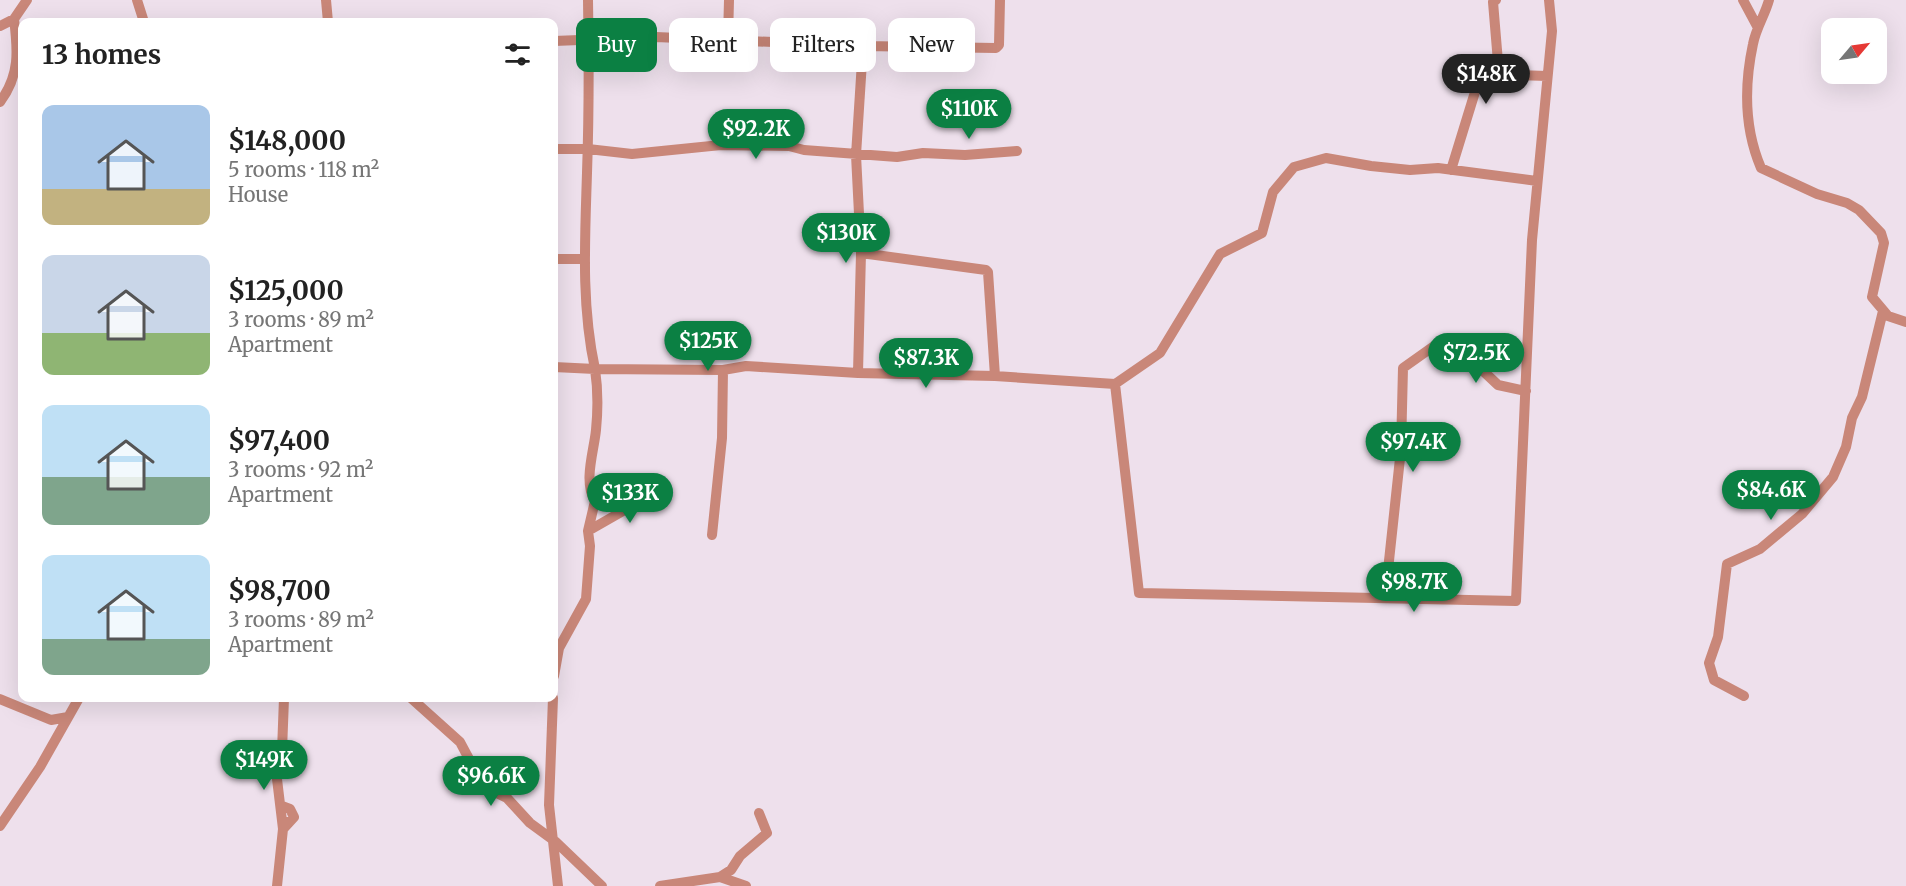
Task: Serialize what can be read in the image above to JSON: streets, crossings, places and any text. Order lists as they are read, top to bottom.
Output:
{
  "north": "top right",
  "page": {
    "chip": [
      "Buy",
      "Rent",
      "Filters",
      "New"
    ],
    "heading": "13 homes",
    "price": [
      "$148K",
      "$110K",
      "$92.2K",
      "$130K",
      "$125K",
      "$72.5K",
      "$87.3K",
      "$97.4K",
      "$84.6K",
      "$133K",
      "$98.7K",
      "$149K",
      "$96.6K"
    ],
    "list": [
      {
        "name": "$148,000",
        "note": "5 rooms · 118 m² · House"
      },
      {
        "name": "$125,000",
        "note": "3 rooms · 89 m² · Apartment"
      },
      {
        "name": "$97,400",
        "note": "3 rooms · 92 m² · Apartment"
      },
      {
        "name": "$98,700",
        "note": "3 rooms · 89 m² · Apartment"
      }
    ]
  }
}
